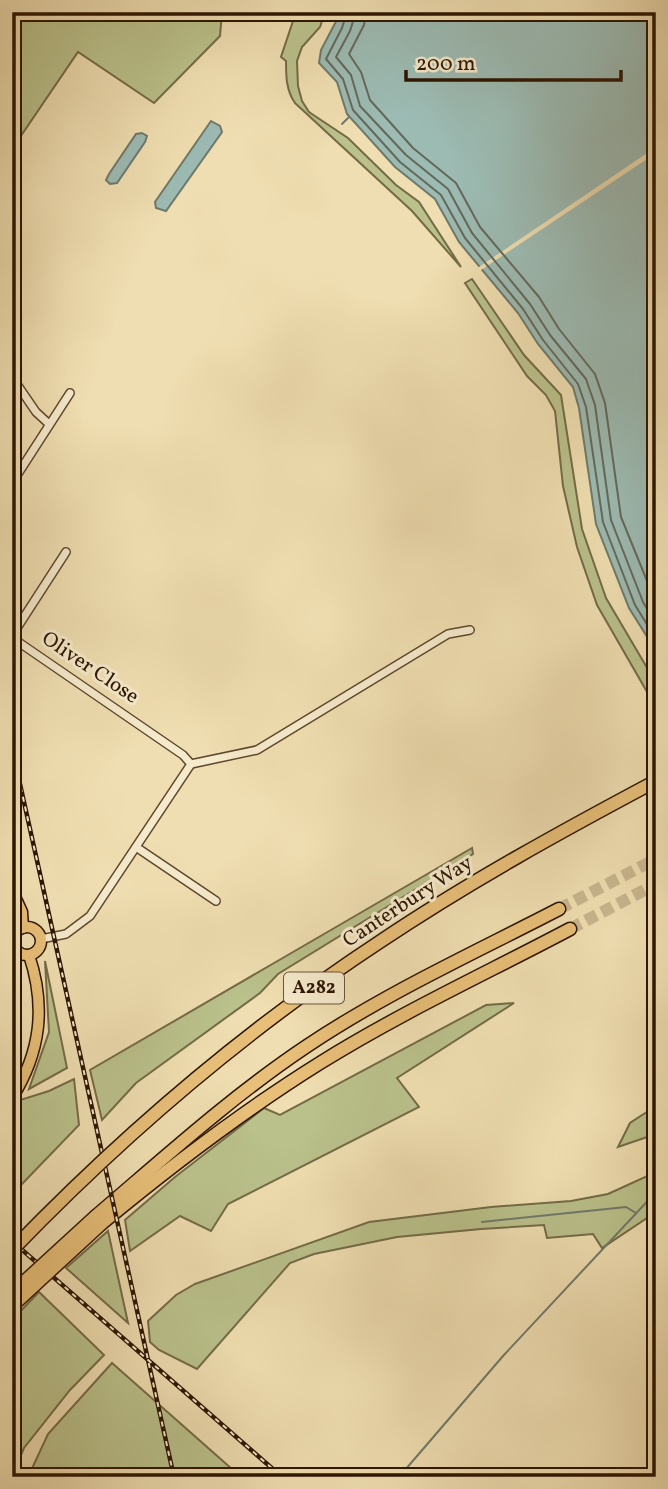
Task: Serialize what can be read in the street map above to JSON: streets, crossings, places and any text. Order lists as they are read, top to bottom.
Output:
{
  "streets": {
    "highway": ["Canterbury Way", "A282"],
    "street": ["Oliver Close"]
  },
  "scale_bar": "200 m"
}
